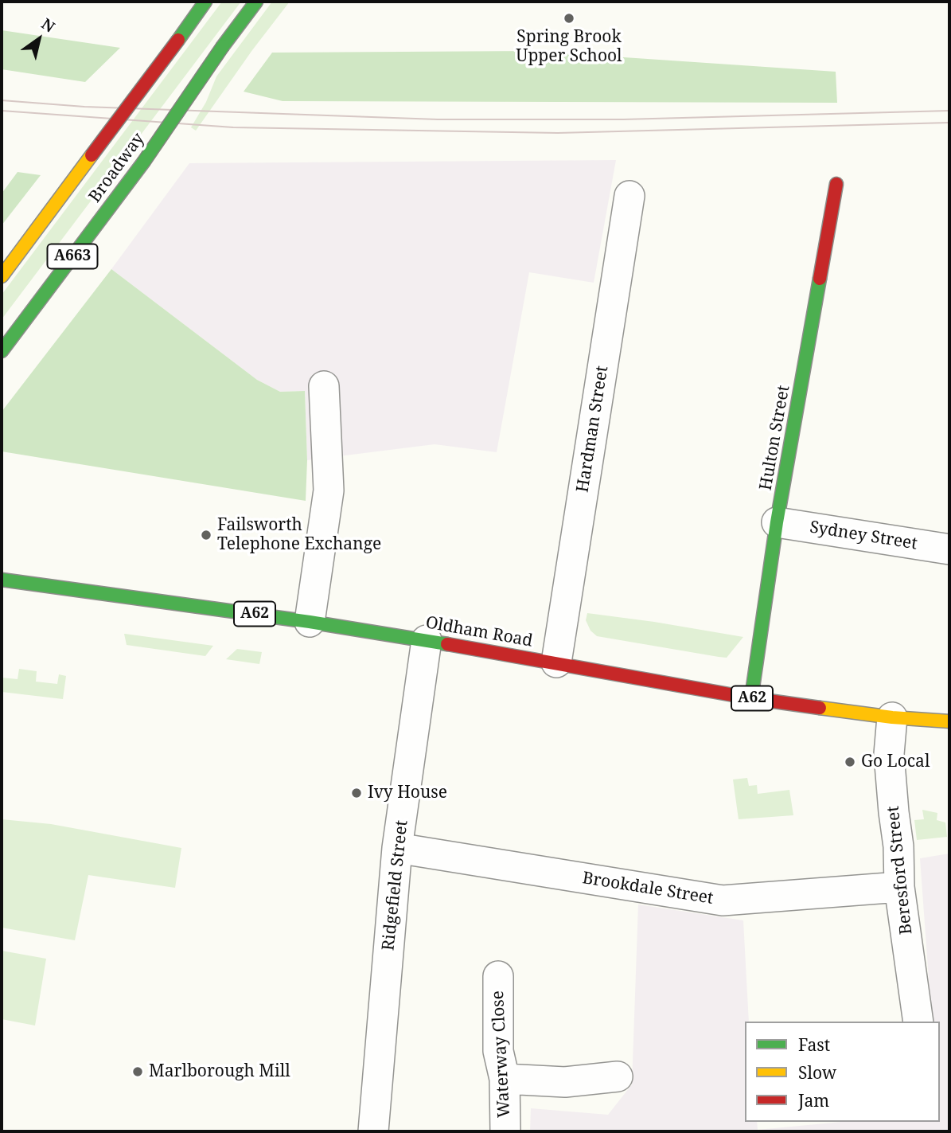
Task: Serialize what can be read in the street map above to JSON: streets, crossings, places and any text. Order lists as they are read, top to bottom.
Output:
{
  "streets": {
    "main road": [
      "Broadway",
      "A663",
      "Hulton Street",
      "A62",
      "Oldham Road"
    ],
    "street": [
      "Hardman Street",
      "Sydney Street",
      "Beresford Street",
      "Ridgefield Street",
      "Brookdale Street",
      "Waterway Close"
    ]
  },
  "crossings": [
    ["Hardman Street", "Oldham Road"],
    ["Hulton Street", "Sydney Street"],
    ["Hulton Street", "Oldham Road"],
    ["Oldham Road", "Beresford Street"],
    ["Oldham Road", "Ridgefield Street"],
    ["Beresford Street", "Brookdale Street"],
    ["Ridgefield Street", "Brookdale Street"]
  ],
  "places": [
    "Spring Brook Upper School",
    "Failsworth Telephone Exchange",
    "Go Local",
    "Ivy House",
    "Marlborough Mill"
  ],
  "legend": ["Fast", "Slow", "Jam"],
  "north": "top right"
}
